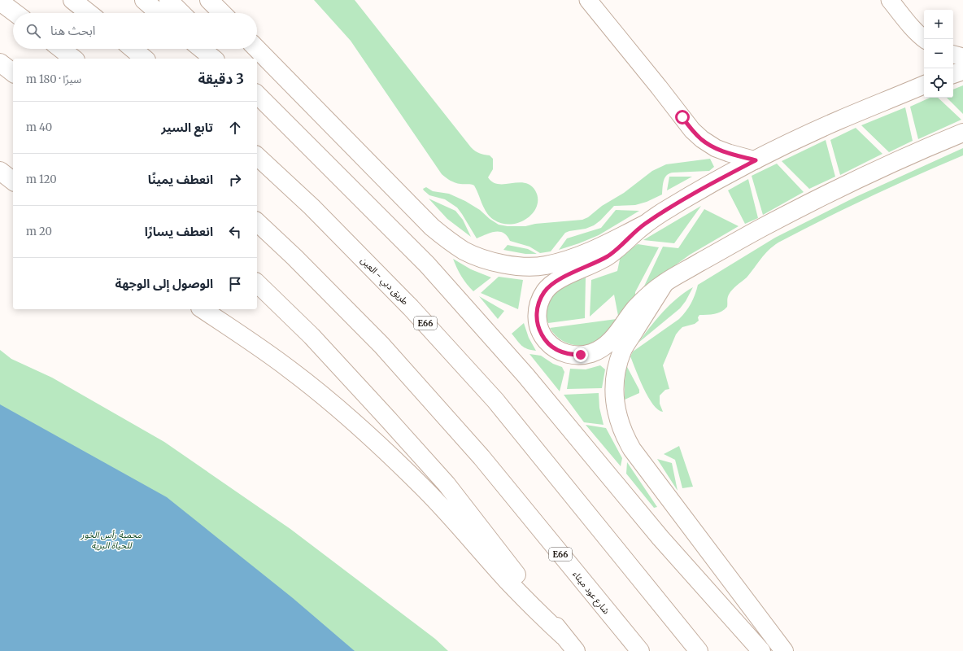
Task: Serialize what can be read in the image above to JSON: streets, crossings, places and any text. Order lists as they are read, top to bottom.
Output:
{
  "streets": {
    "main road": ["طريق دبي - العين", "E66", "شارع عود ميثاء"]
  },
  "parks": ["محمية رأس الخور للحياة البرية"],
  "page": {
    "map_buttons": ["+", "−"],
    "search": "ابحث هنا",
    "heading": ["3 دقيقة", "سيرًا · 180 m"],
    "list": [
      ["تابع السير", "40 m"],
      ["انعطف يمينًا", "120 m"],
      ["انعطف يسارًا", "20 m"],
      "الوصول إلى الوجهة"
    ]
  }
}
